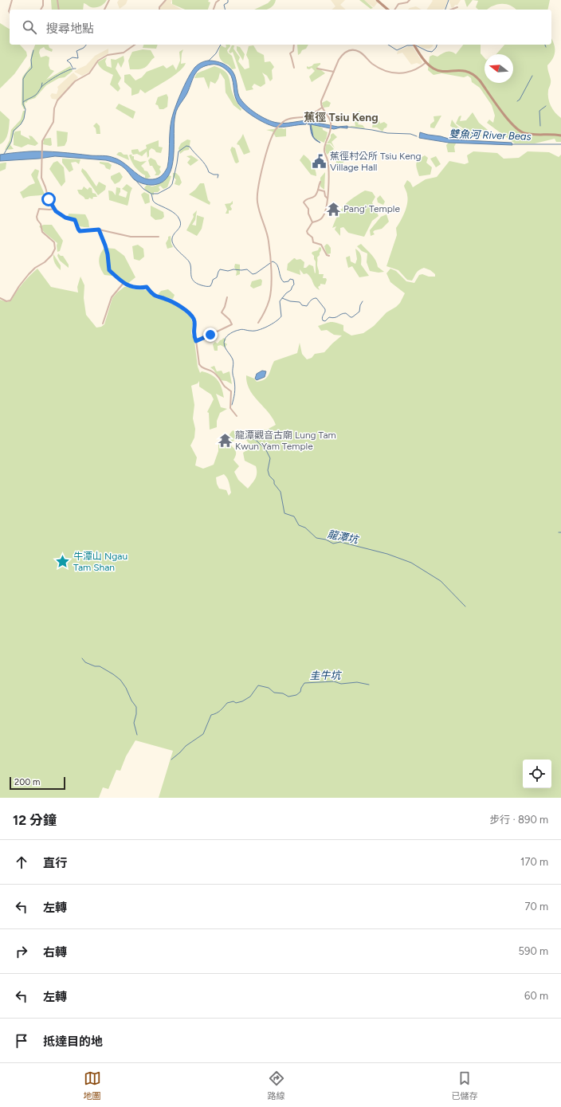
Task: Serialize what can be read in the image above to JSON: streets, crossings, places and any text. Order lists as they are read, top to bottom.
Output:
{
  "districts": ["蕉徑 Tsiu Keng"],
  "water": ["雙魚河 River Beas", "龍潭坑", "圭牛坑"],
  "places": {
    "public building": ["蕉徑村公所 Tsiu Keng Village Hall"],
    "temple": ["Pang' Temple", "龍潭觀音古廟 Lung Tam Kwun Yam Temple"],
    "place": ["牛潭山 Ngau Tam Shan"]
  },
  "scale_bar": "200 m",
  "north": "left",
  "page": {
    "search": "搜尋地點",
    "scale": "200 m",
    "heading": ["12 分鐘", "步行 · 890 m"],
    "list": [
      ["直行", "170 m"],
      ["左轉", "70 m"],
      ["右轉", "590 m"],
      ["左轉", "60 m"],
      "抵達目的地"
    ],
    "nav": ["地圖", "路線", "已儲存"]
  }
}
